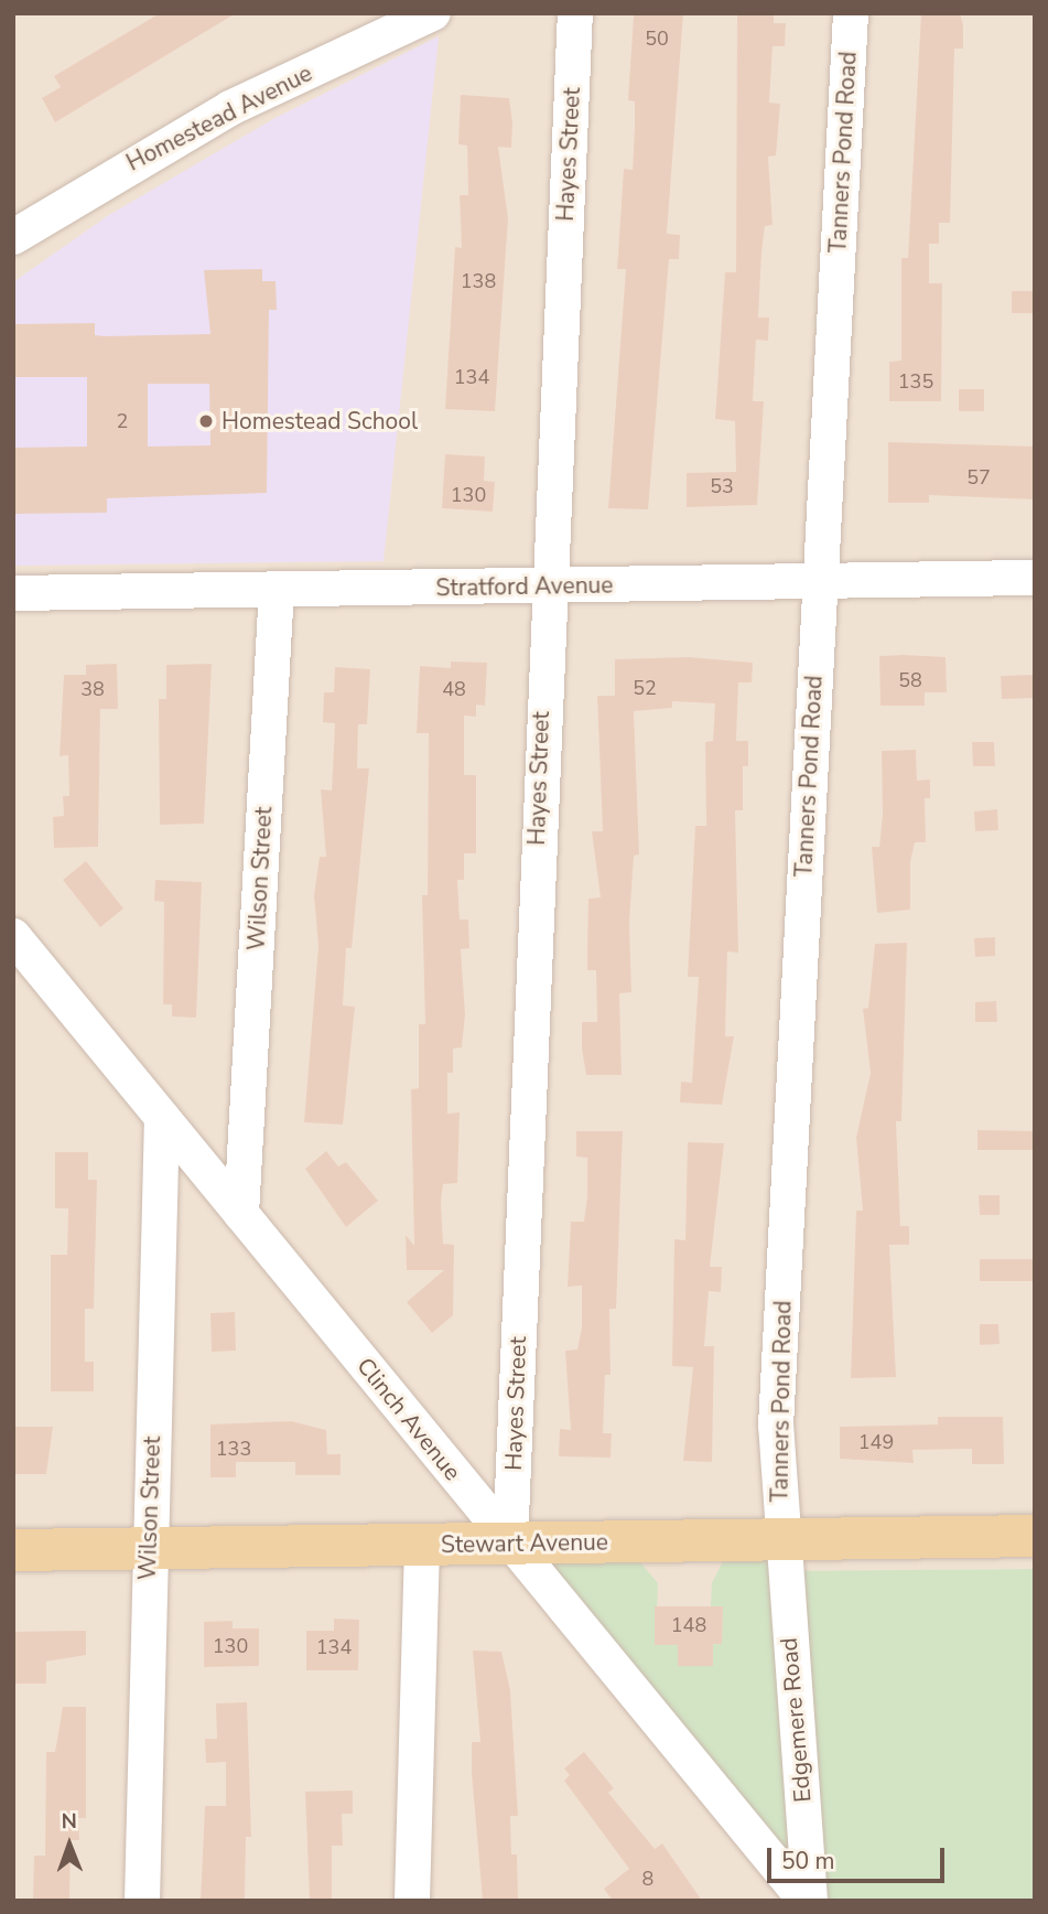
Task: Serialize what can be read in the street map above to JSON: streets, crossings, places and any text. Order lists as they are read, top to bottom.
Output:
{
  "streets": {
    "main road": ["Stewart Avenue"],
    "street": [
      "Homestead Avenue",
      "Tanners Pond Road",
      "Hayes Street",
      "Stratford Avenue",
      "Wilson Street",
      "Clinch Avenue",
      "Edgemere Road"
    ]
  },
  "crossings": [
    ["Tanners Pond Road", "Stratford Avenue"],
    ["Tanners Pond Road", "Stewart Avenue"],
    ["Tanners Pond Road", "Edgemere Road"],
    ["Hayes Street", "Stratford Avenue"],
    ["Hayes Street", "Clinch Avenue"],
    ["Hayes Street", "Stewart Avenue"],
    ["Stratford Avenue", "Wilson Street"],
    ["Wilson Street", "Clinch Avenue"],
    ["Wilson Street", "Stewart Avenue"],
    ["Clinch Avenue", "Stewart Avenue"],
    ["Clinch Avenue", "Edgemere Road"],
    ["Stewart Avenue", "Edgemere Road"]
  ],
  "places": ["Homestead School"],
  "house_numbers": [
    "50",
    "138",
    "134",
    "135",
    "2",
    "57",
    "53",
    "130",
    "58",
    "52",
    "38",
    "48",
    "149",
    "133",
    "148",
    "130",
    "134",
    "8"
  ],
  "scale_bar": "50 m",
  "north": "top"
}
